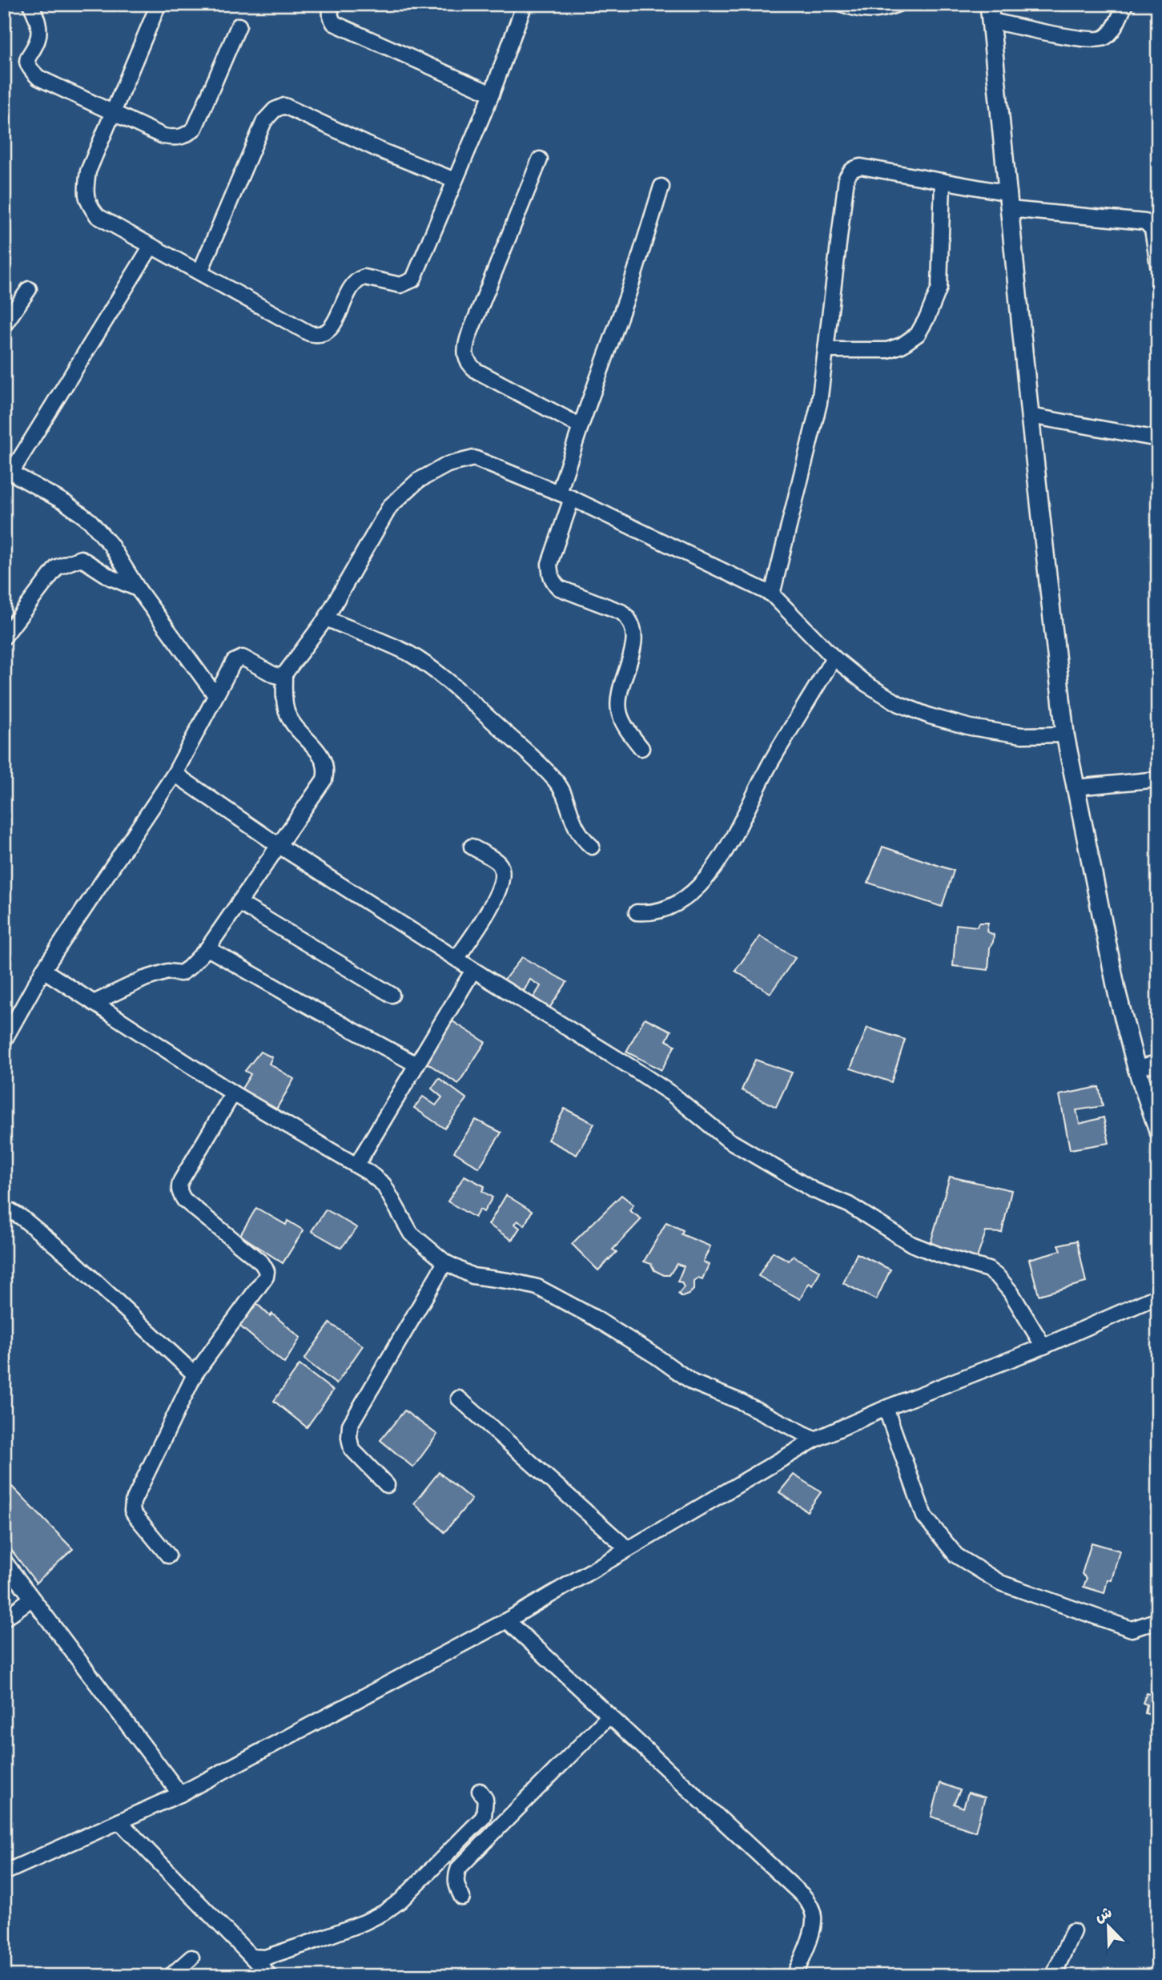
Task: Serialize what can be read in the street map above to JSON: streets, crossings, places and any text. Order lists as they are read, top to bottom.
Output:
{
  "north": "top left"
}
